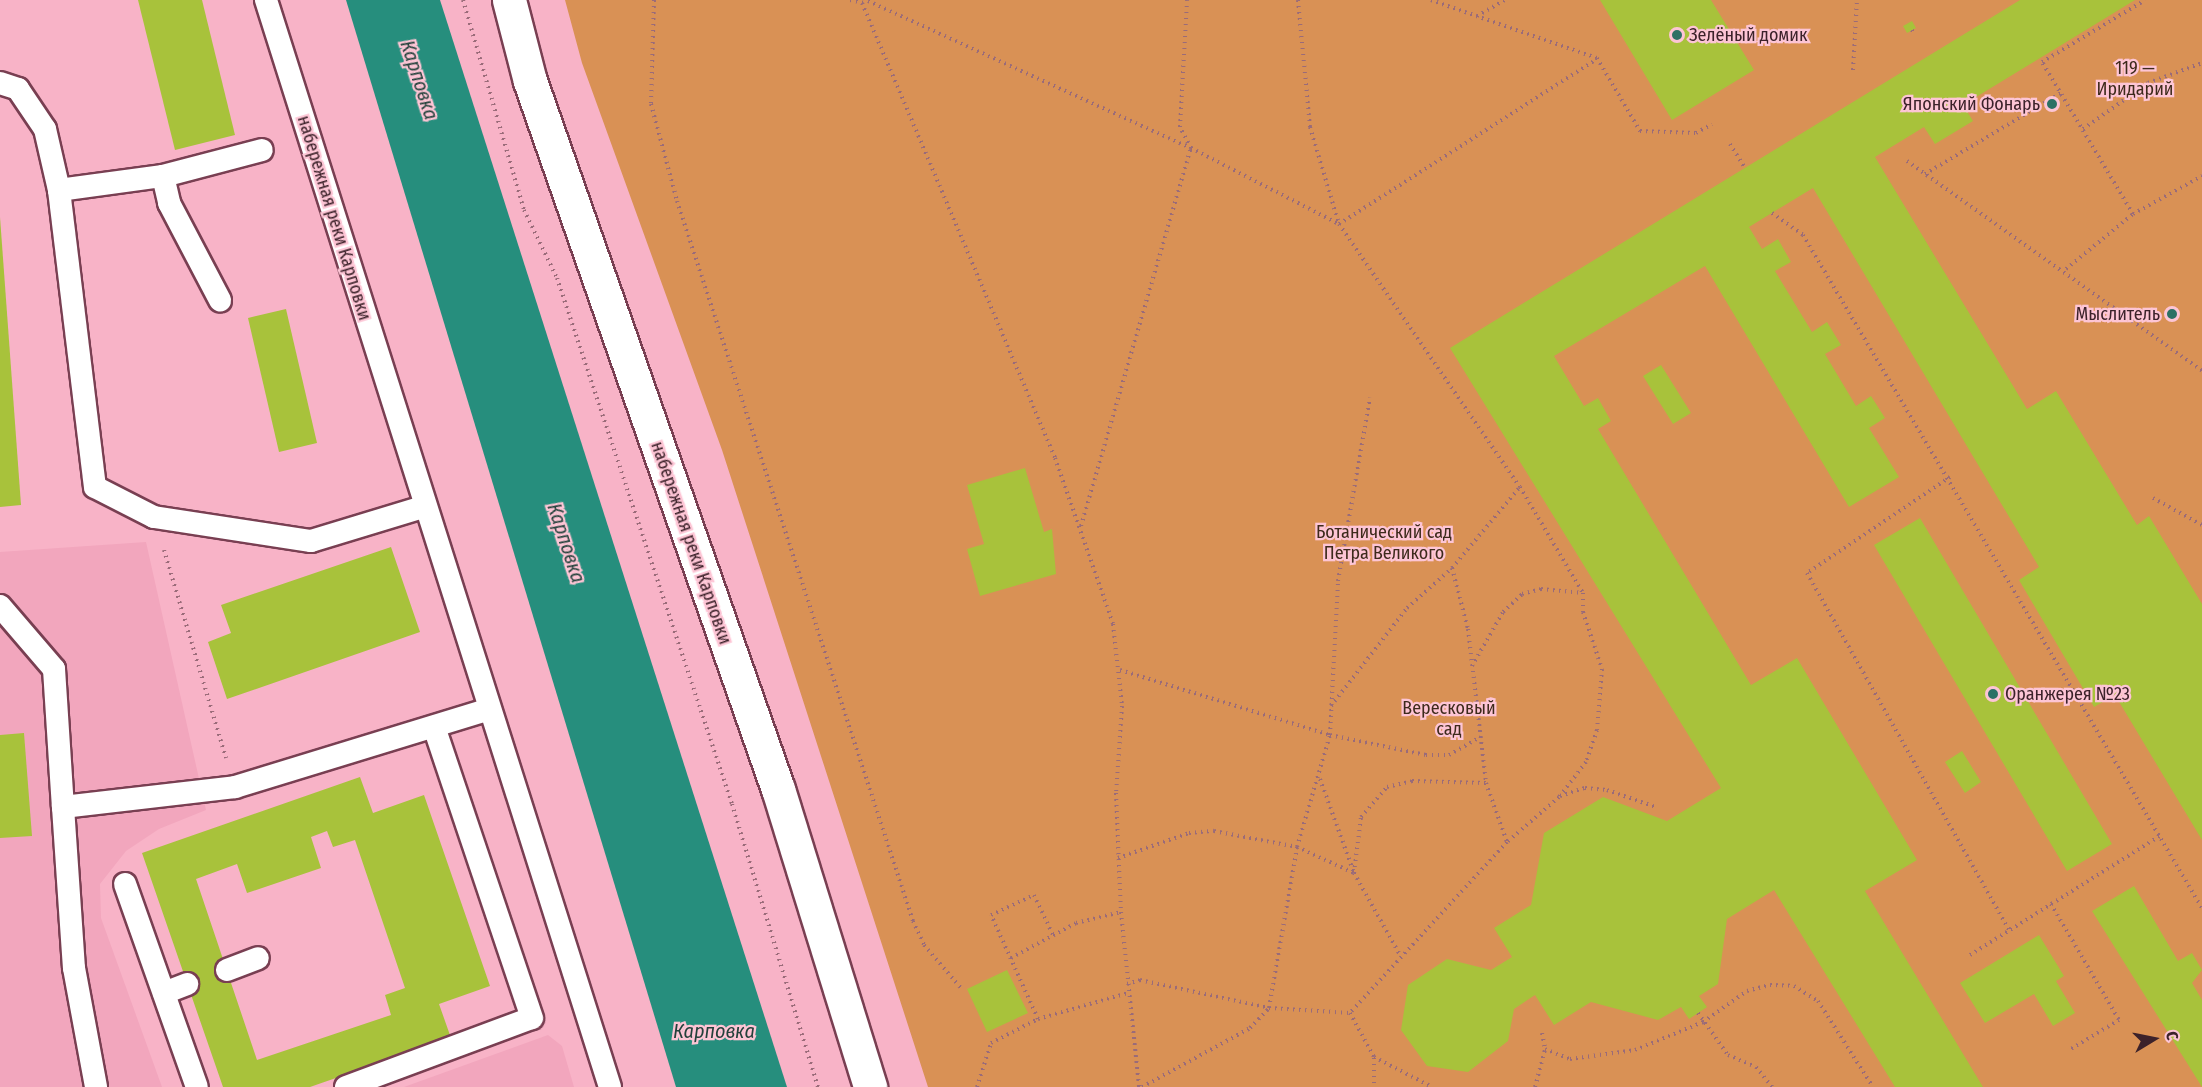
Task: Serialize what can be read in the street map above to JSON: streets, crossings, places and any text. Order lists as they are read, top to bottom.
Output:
{
  "streets": {
    "street": ["набережная реки Карповки"]
  },
  "water": ["Карповка"],
  "parks": ["119 — Иридарий", "Ботанический сад Петра Великого", "Вересковый сад"],
  "places": [
    "Зелёный домик",
    "Японский Фонарь",
    "Мыслитель",
    "Оранжерея №23"
  ],
  "north": "right"
}
